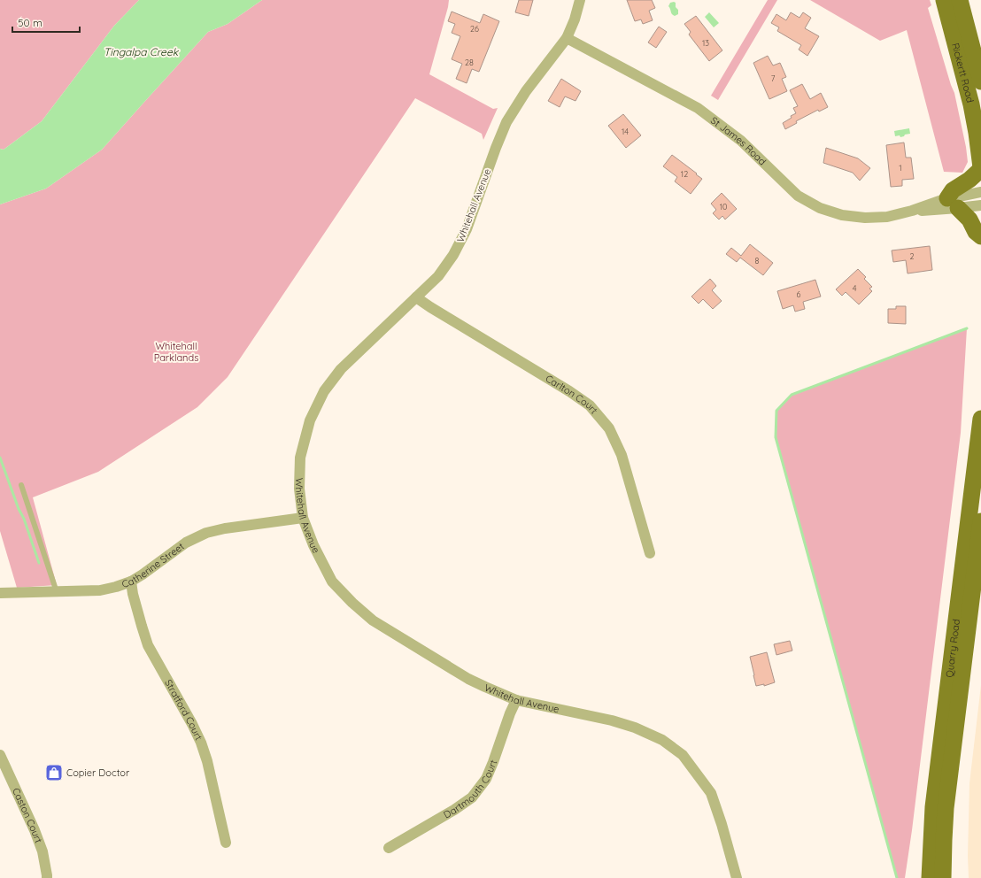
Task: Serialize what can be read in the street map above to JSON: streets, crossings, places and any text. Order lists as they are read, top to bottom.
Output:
{
  "streets": {
    "main road": ["Rickertt Road", "Quarry Road"],
    "street": [
      "St James Road",
      "Whitehall Avenue",
      "Carlton Court",
      "Catherine Street",
      "Stratford Court",
      "Dartmouth Court",
      "Caston Court"
    ]
  },
  "crossings": [
    ["St James Road", "Whitehall Avenue"],
    ["Whitehall Avenue", "Carlton Court"],
    ["Whitehall Avenue", "Catherine Street"],
    ["Whitehall Avenue", "Dartmouth Court"],
    ["Catherine Street", "Stratford Court"]
  ],
  "water": ["Tingalpa Creek"],
  "parks": ["Whitehall Parklands"],
  "places": {
    "shop": ["Copier Doctor"]
  },
  "house_numbers": [
    "26",
    "13",
    "28",
    "7",
    "14",
    "1",
    "12",
    "10",
    "2",
    "8",
    "4",
    "6"
  ],
  "scale_bar": "50 m"
}
